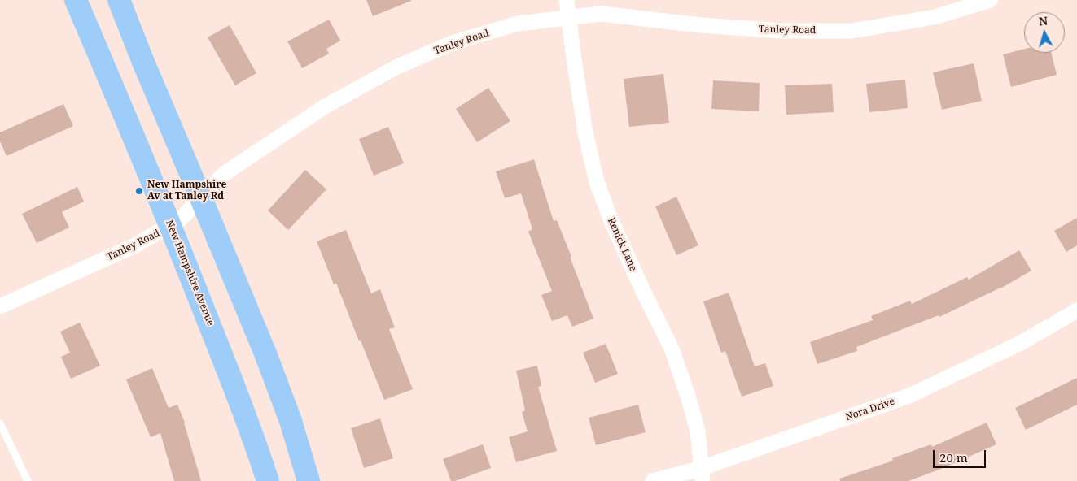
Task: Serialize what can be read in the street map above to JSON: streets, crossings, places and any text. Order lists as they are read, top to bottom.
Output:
{
  "streets": {
    "main road": ["New Hampshire Avenue"],
    "street": ["Tanley Road", "Renick Lane", "Nora Drive"]
  },
  "crossings": [
    ["Tanley Road", "Renick Lane"],
    ["Tanley Road", "New Hampshire Avenue"],
    ["Renick Lane", "Nora Drive"]
  ],
  "places": ["New Hampshire Av at Tanley Rd"],
  "scale_bar": "20 m",
  "north": "top"
}
